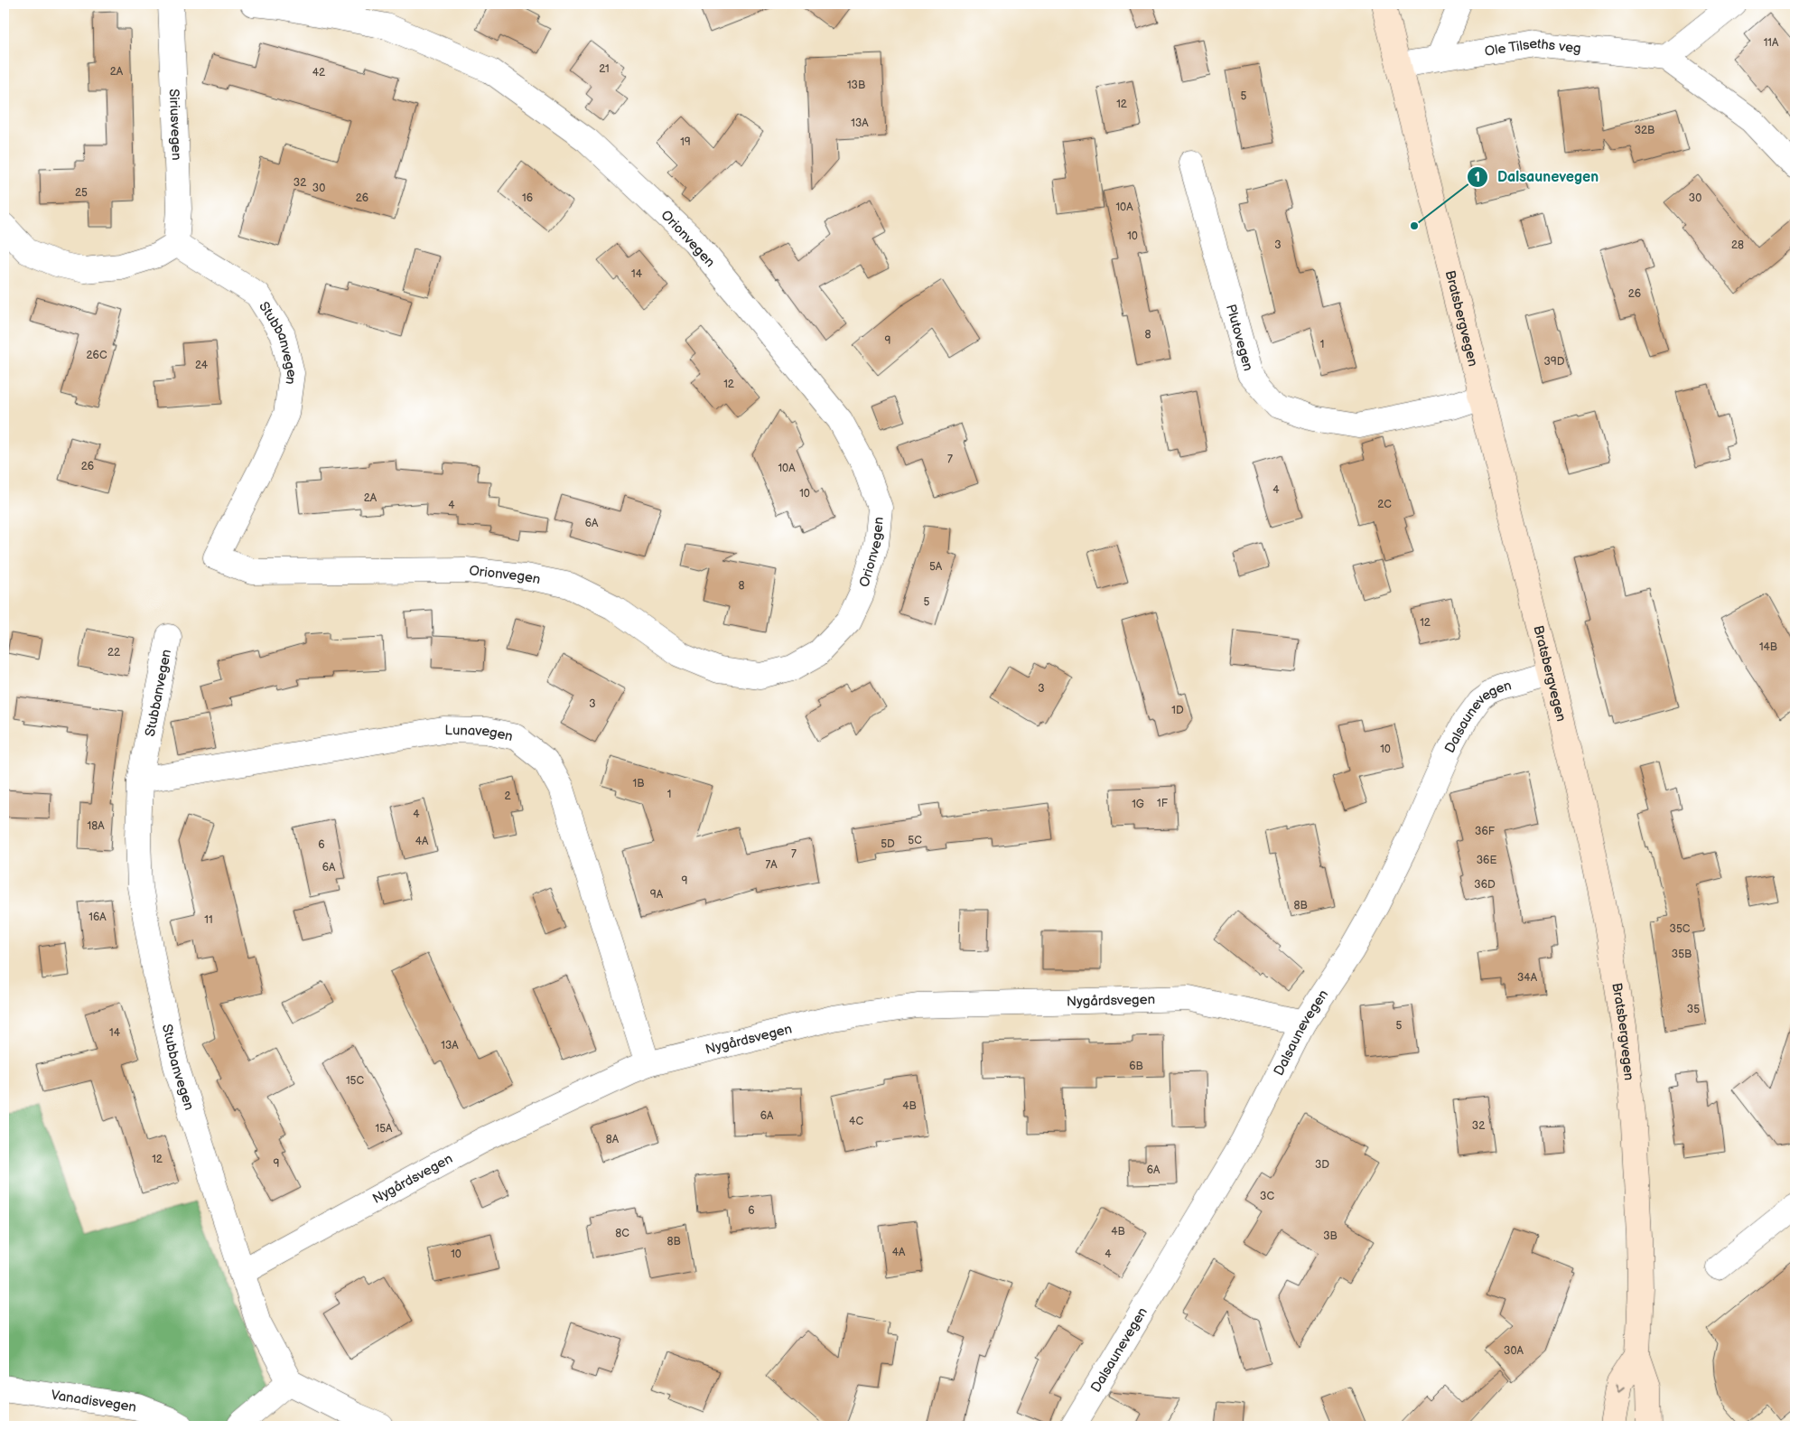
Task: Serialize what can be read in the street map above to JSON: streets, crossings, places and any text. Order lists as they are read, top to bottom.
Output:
{
  "streets": {
    "main road": ["Bratsbergvegen"],
    "street": [
      "Ole Tilseths veg",
      "Siriusvegen",
      "Orionvegen",
      "Plutovegen",
      "Stubbanvegen",
      "Dalsaunevegen",
      "Lunavegen",
      "Nygårdsvegen",
      "Vanadisvegen"
    ]
  },
  "crossings": [
    ["Ole Tilseths veg", "Bratsbergvegen"],
    ["Siriusvegen", "Stubbanvegen"],
    ["Orionvegen", "Stubbanvegen"],
    ["Bratsbergvegen", "Plutovegen"],
    ["Bratsbergvegen", "Dalsaunevegen"],
    ["Stubbanvegen", "Lunavegen"],
    ["Stubbanvegen", "Nygårdsvegen"],
    ["Dalsaunevegen", "Nygårdsvegen"],
    ["Lunavegen", "Nygårdsvegen"]
  ],
  "places": ["Dalsaunevegen"],
  "house_numbers": [
    "11A",
    "21",
    "2A",
    "42",
    "13B",
    "5",
    "12",
    "13A",
    "32B",
    "19",
    "32",
    "30",
    "25",
    "26",
    "16",
    "30",
    "10A",
    "10",
    "3",
    "28",
    "14",
    "26",
    "8",
    "9",
    "1",
    "26C",
    "39D",
    "24",
    "12",
    "7",
    "26",
    "10A",
    "4",
    "10",
    "2A",
    "2C",
    "4",
    "6A",
    "5A",
    "8",
    "5",
    "12",
    "14B",
    "22",
    "3",
    "3",
    "1D",
    "10",
    "1B",
    "1",
    "2",
    "1F",
    "1G",
    "4",
    "18A",
    "36F",
    "5C",
    "4A",
    "5D",
    "6",
    "7",
    "36E",
    "7A",
    "6A",
    "9",
    "36D",
    "9A",
    "8B",
    "16A",
    "11",
    "35C",
    "35B",
    "34A",
    "35",
    "5",
    "14",
    "13A",
    "6B",
    "15C",
    "4B",
    "6A",
    "4C",
    "32",
    "15A",
    "8A",
    "12",
    "9",
    "3D",
    "6A",
    "3C",
    "6",
    "4B",
    "8C",
    "3B",
    "8B",
    "4A",
    "10",
    "4",
    "30A"
  ]
}
